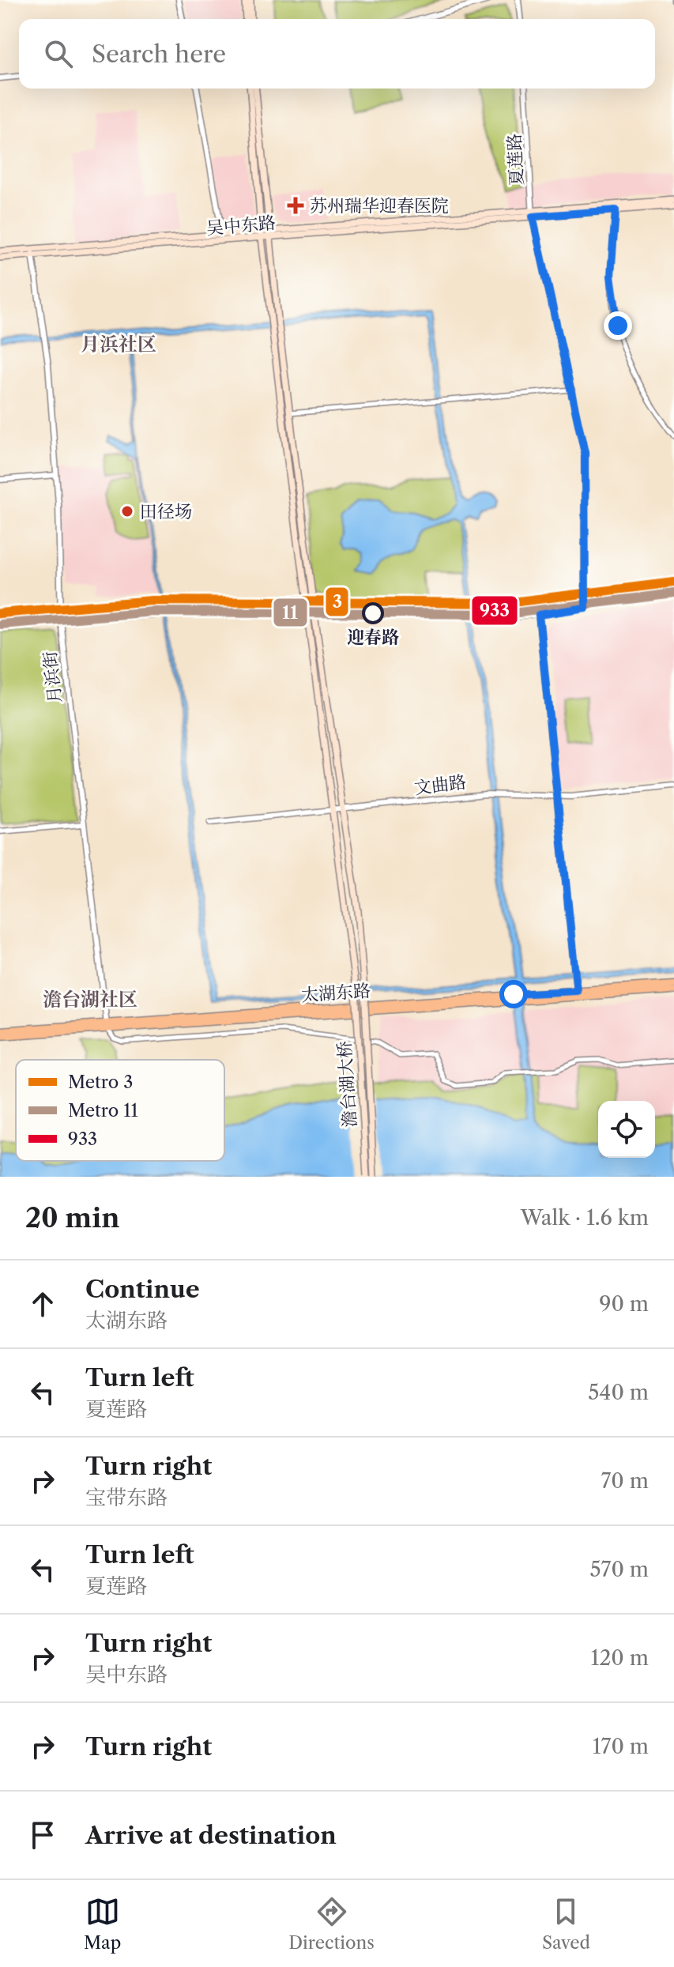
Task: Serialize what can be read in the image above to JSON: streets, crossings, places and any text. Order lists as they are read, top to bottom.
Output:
{
  "streets": {
    "main road": ["吴中东路", "太湖东路", "澹台湖大桥"],
    "street": ["夏莲路", "月浜街", "文曲路"]
  },
  "crossings": [
    ["夏莲路", "吴中东路"],
    ["吴中东路", "月浜街"],
    ["月浜街", "太湖东路"],
    ["文曲路", "澹台湖大桥"]
  ],
  "districts": ["月浜社区", "澹台湖社区"],
  "places": {
    "health": ["苏州瑞华迎春医院"],
    "other": ["田径场", "迎春路"]
  },
  "lines": ["metro line 3", "transit line 933", "metro line 11"],
  "legend": ["Metro 3", "Metro 11", "933"],
  "page": {
    "search": "Search here",
    "heading": ["20 min", "Walk · 1.6 km"],
    "list": [
      ["Continue", "太湖东路", "90 m"],
      ["Turn left", "夏莲路", "540 m"],
      ["Turn right", "宝带东路", "70 m"],
      ["Turn left", "夏莲路", "570 m"],
      ["Turn right", "吴中东路", "120 m"],
      ["Turn right", "170 m"],
      "Arrive at destination"
    ],
    "nav": ["Map", "Directions", "Saved"]
  }
}
